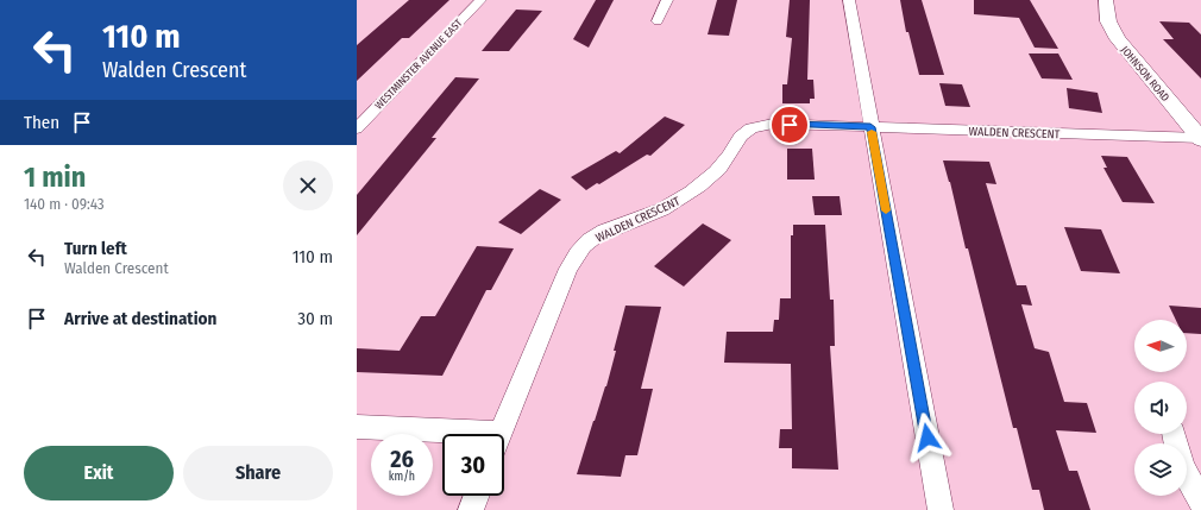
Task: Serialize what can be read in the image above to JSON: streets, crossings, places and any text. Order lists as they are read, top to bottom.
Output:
{
  "streets": {
    "main road": ["JOHNSON ROAD"],
    "street": ["WESTMINSTER AVENUE EAST", "WALDEN CRESCENT"]
  },
  "crossings": [
    ["JOHNSON ROAD", "WALDEN CRESCENT"]
  ],
  "north": "left",
  "page": {
    "turn": ["110 m", "Walden Crescent"],
    "then": "Then",
    "heading": ["1 min", "140 m · 09:43"],
    "list": [
      {
        "name": "Turn left",
        "note": "Walden Crescent",
        "value": "110 m"
      },
      {
        "name": "Arrive at destination",
        "value": "30 m"
      }
    ],
    "speed": "26 km/h",
    "limit": "30",
    "buttons": ["Exit", "Share"]
  }
}
